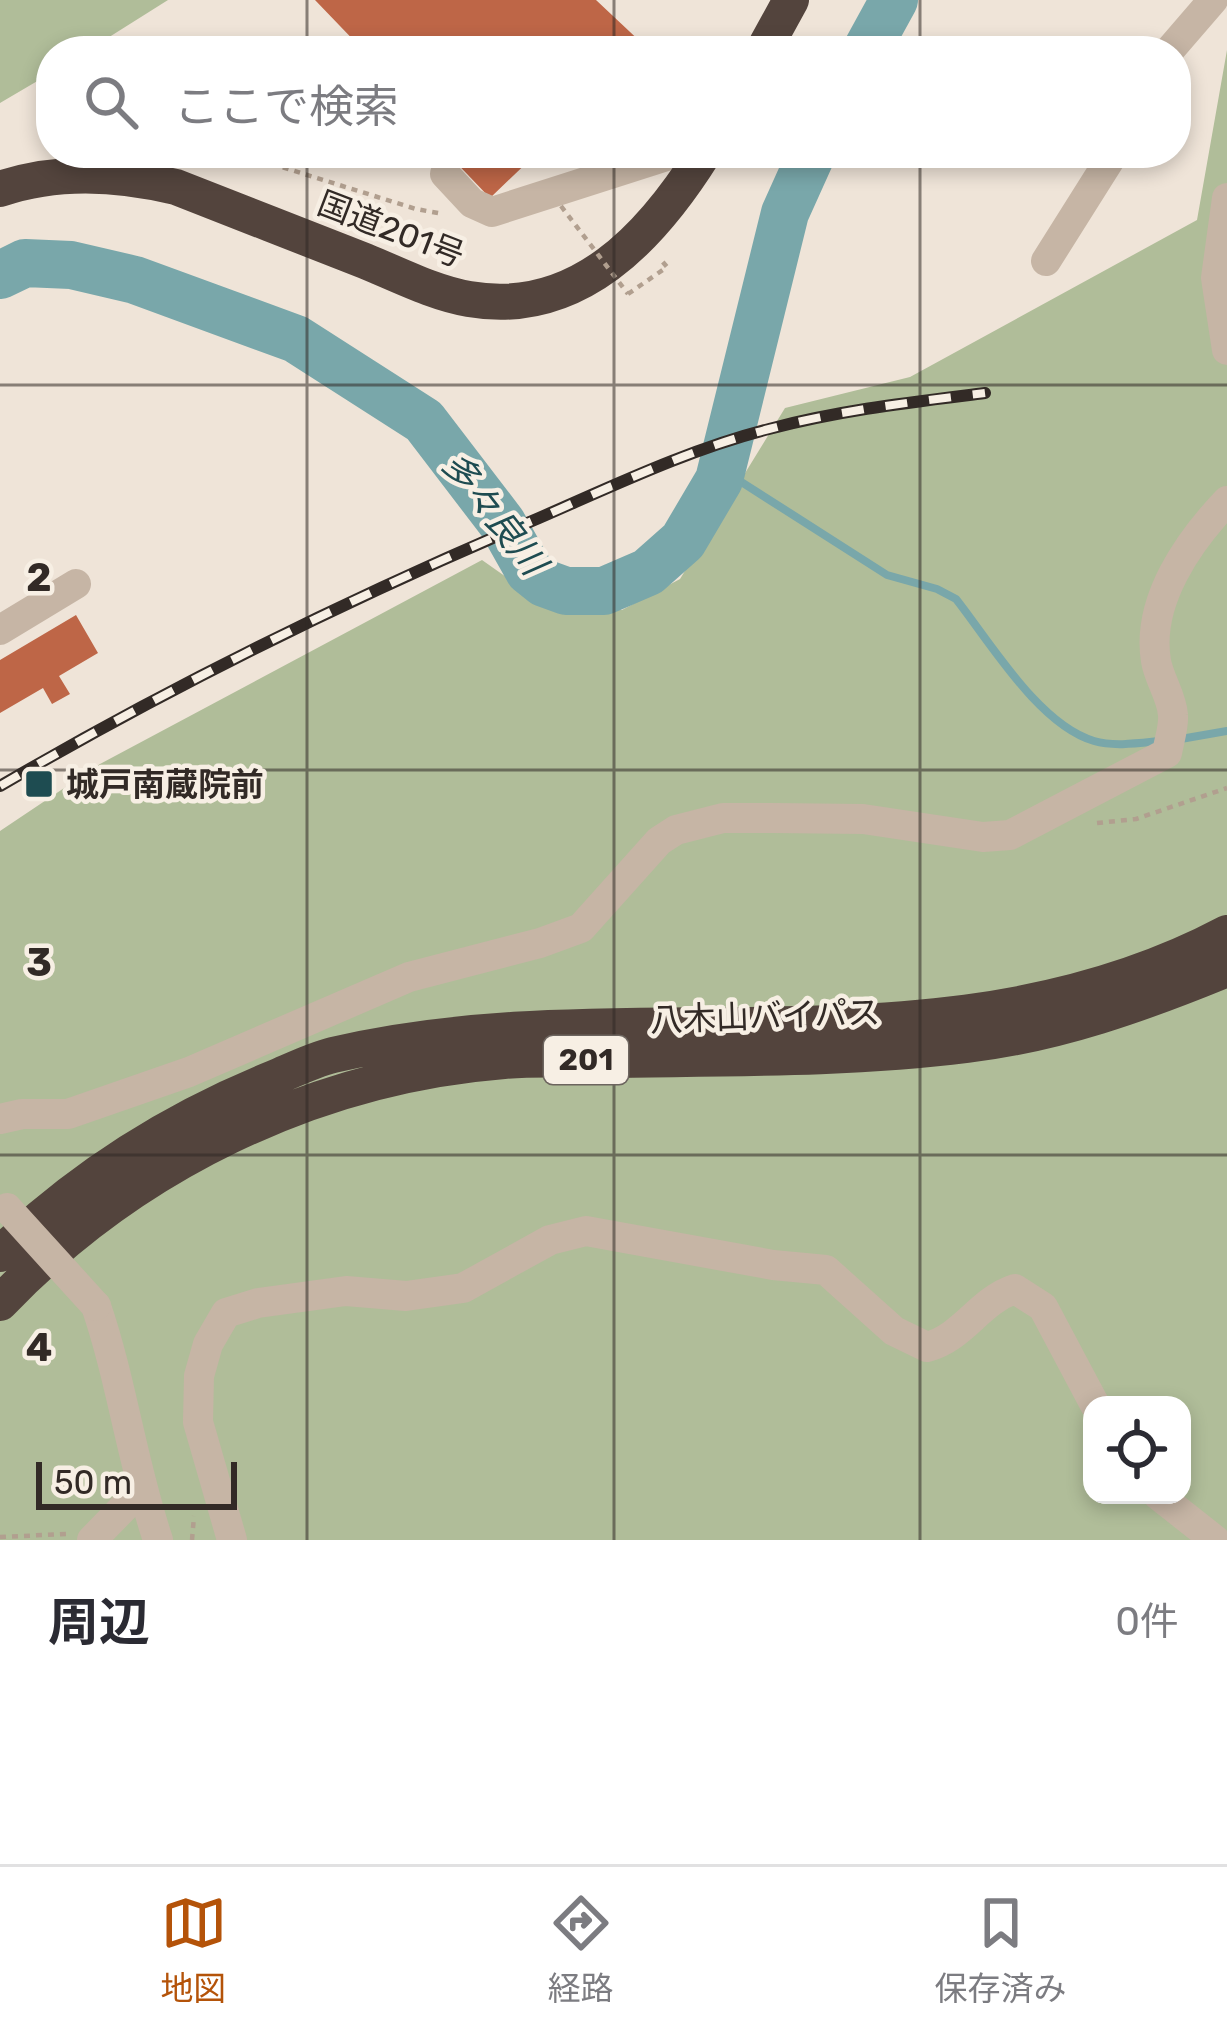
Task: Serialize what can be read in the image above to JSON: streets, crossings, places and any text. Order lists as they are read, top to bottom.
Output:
{
  "streets": {
    "highway": ["国道201号", "八木山バイパス", "201"]
  },
  "water": ["多々良川"],
  "places": {
    "transit": ["城戸南蔵院前"]
  },
  "scale_bar": "50 m",
  "page": {
    "search": "ここで検索",
    "scale": "50 m",
    "heading": ["周辺", "0件"],
    "nav": ["地図", "経路", "保存済み"]
  },
  "grid": {
    "rows": ["2", "3", "4"]
  }
}
